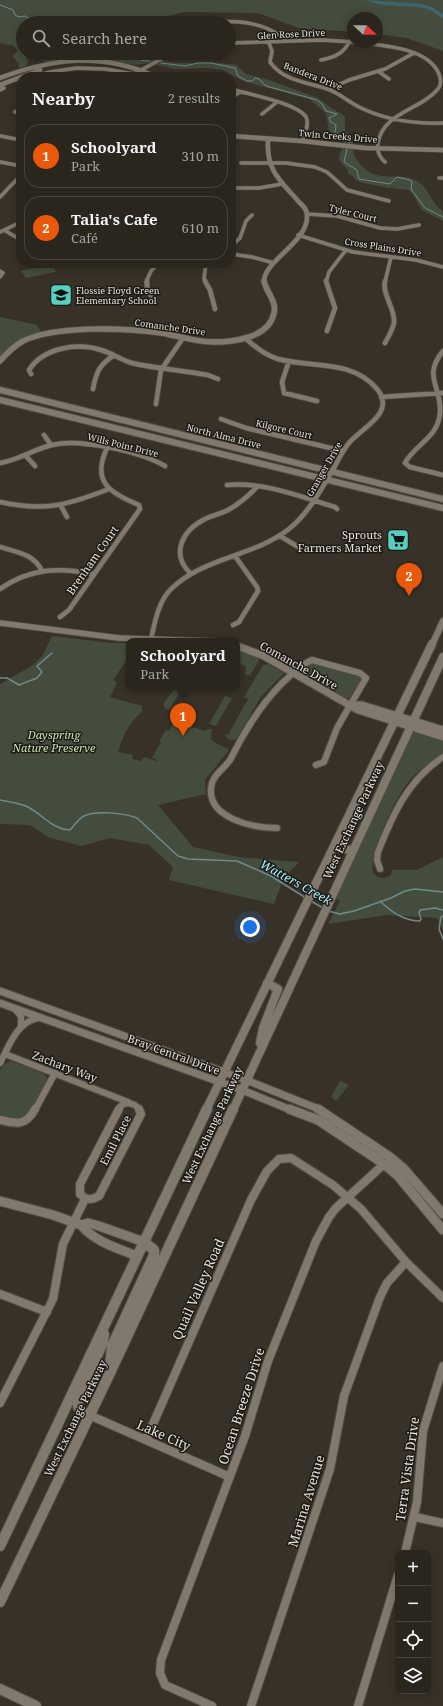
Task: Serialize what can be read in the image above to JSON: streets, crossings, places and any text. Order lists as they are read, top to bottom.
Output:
{
  "streets": {
    "main road": ["North Alma Drive", "West Exchange Parkway"],
    "street": [
      "Glen Rose Drive",
      "Bandera Drive",
      "Twin Creeks Drive",
      "Tyler Court",
      "Cross Plains Drive",
      "Comanche Drive",
      "Kilgore Court",
      "Wills Point Drive",
      "Granger Drive",
      "Brenham Court",
      "Bray Central Drive",
      "Zachary Way",
      "Emil Place",
      "Quail Valley Road",
      "Ocean Breeze Drive",
      "Lake City",
      "Terra Vista Drive",
      "Marina Avenue"
    ]
  },
  "crossings": [
    ["Glen Rose Drive", "Bandera Drive"],
    ["Tyler Court", "Comanche Drive"],
    ["Cross Plains Drive", "Comanche Drive"],
    ["Comanche Drive", "West Exchange Parkway"],
    ["Kilgore Court", "Granger Drive"],
    ["North Alma Drive", "Granger Drive"],
    ["West Exchange Parkway", "Bray Central Drive"],
    ["West Exchange Parkway", "Lake City"],
    ["Bray Central Drive", "Ocean Breeze Drive"],
    ["Zachary Way", "Emil Place"],
    ["Quail Valley Road", "Ocean Breeze Drive"],
    ["Quail Valley Road", "Lake City"],
    ["Ocean Breeze Drive", "Lake City"]
  ],
  "water": ["Watters Creek"],
  "parks": ["Dayspring Nature Preserve"],
  "places": {
    "school or university": ["Flossie Floyd Green Elementary School"],
    "supermarket": ["Sprouts Farmers Market"]
  },
  "north": "right",
  "page": {
    "search": "Search here",
    "heading": ["Nearby", "2 results"],
    "list": [
      {
        "mark": "1",
        "name": "Schoolyard",
        "note": "Park",
        "value": "310 m"
      },
      {
        "mark": "2",
        "name": "Talia's Cafe",
        "note": "Café",
        "value": "610 m"
      }
    ],
    "pins": ["2", "1"],
    "popup": ["Schoolyard", "Park"],
    "map_buttons": ["+", "−"]
  }
}
